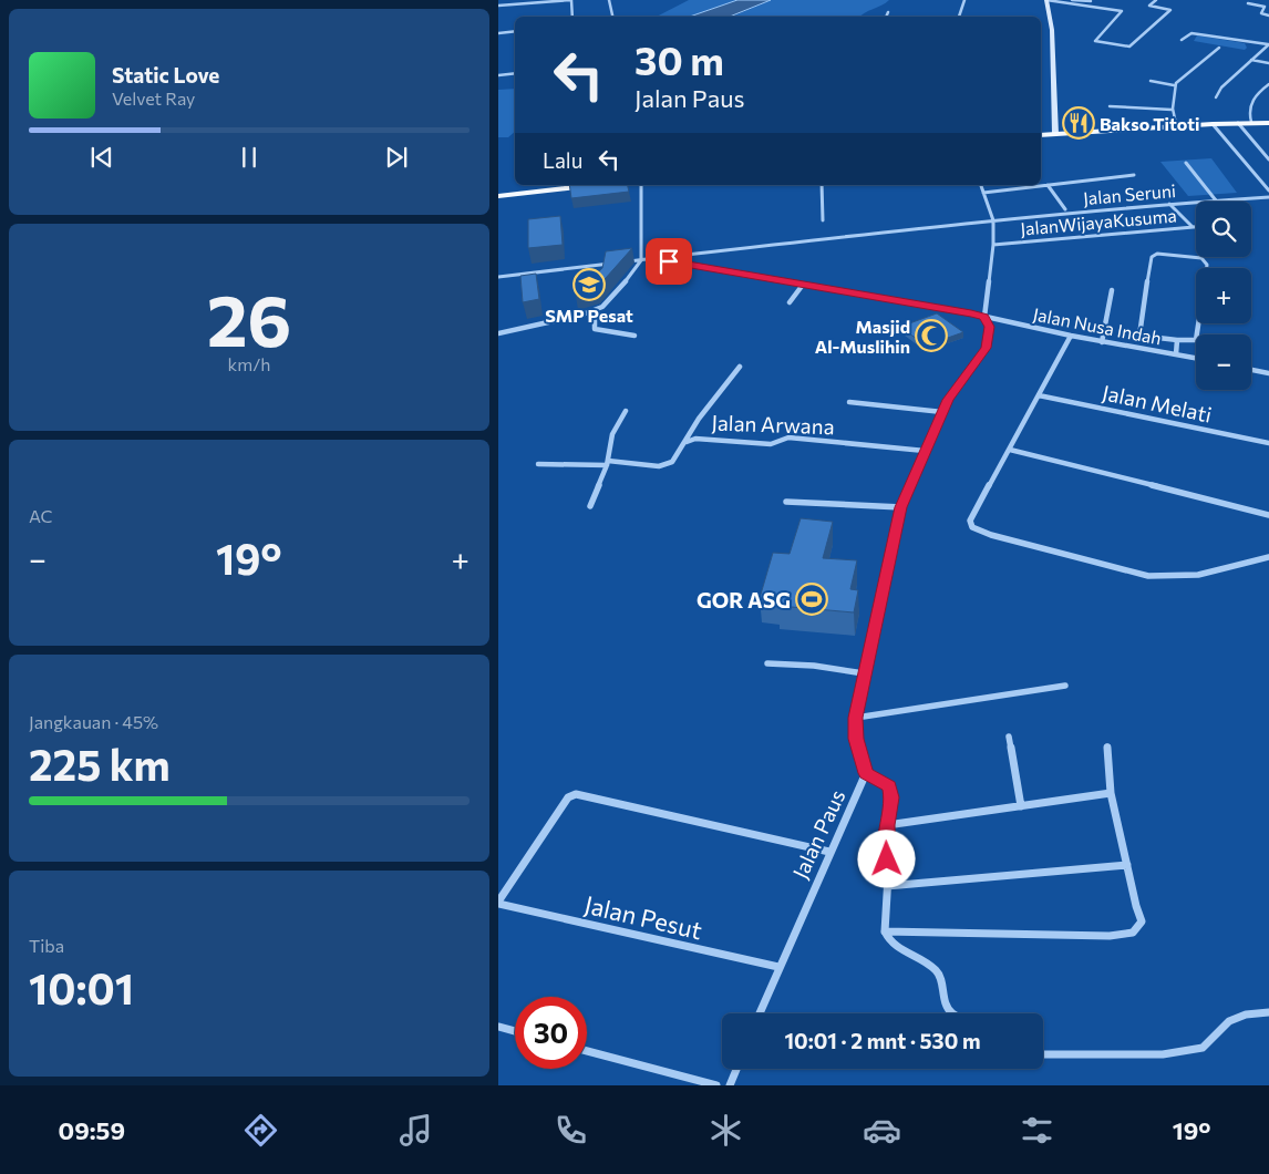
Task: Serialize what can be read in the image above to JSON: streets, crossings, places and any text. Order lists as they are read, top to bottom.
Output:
{
  "streets": {
    "street": [
      "Jalan Seruni",
      "JalanWijayaKusuma",
      "Jalan Nusa Indah",
      "Jalan Melati",
      "Jalan Arwana",
      "Jalan Paus",
      "Jalan Pesut"
    ]
  },
  "crossings": [
    ["Jalan Seruni", "Jalan Nusa Indah"],
    ["Jalan Seruni", "Jalan Paus"],
    ["JalanWijayaKusuma", "Jalan Paus"],
    ["Jalan Nusa Indah", "Jalan Paus"],
    ["Jalan Arwana", "Jalan Paus"],
    ["Jalan Paus", "Jalan Pesut"]
  ],
  "places": {
    "restaurant": ["Bakso Titoti"],
    "school or university": ["SMP Pesat"],
    "mosque": ["Masjid Al-Muslihin"],
    "sports": ["GOR ASG"]
  },
  "page": {
    "turn": ["30 m", "Jalan Paus"],
    "song": ["Static Love", "Velvet Ray"],
    "then": "Lalu",
    "map_buttons": ["+", "−"],
    "tile": [
      ["26", "km/h"],
      "AC",
      ["Jangkauan · 45%", "225 km"],
      ["Tiba", "10:01"]
    ],
    "heat": ["−", "19°", "+"],
    "limit": "30",
    "trip": "10:01 · 2 mnt · 530 m",
    "tabs": ["09:59", "19°"]
  }
}
